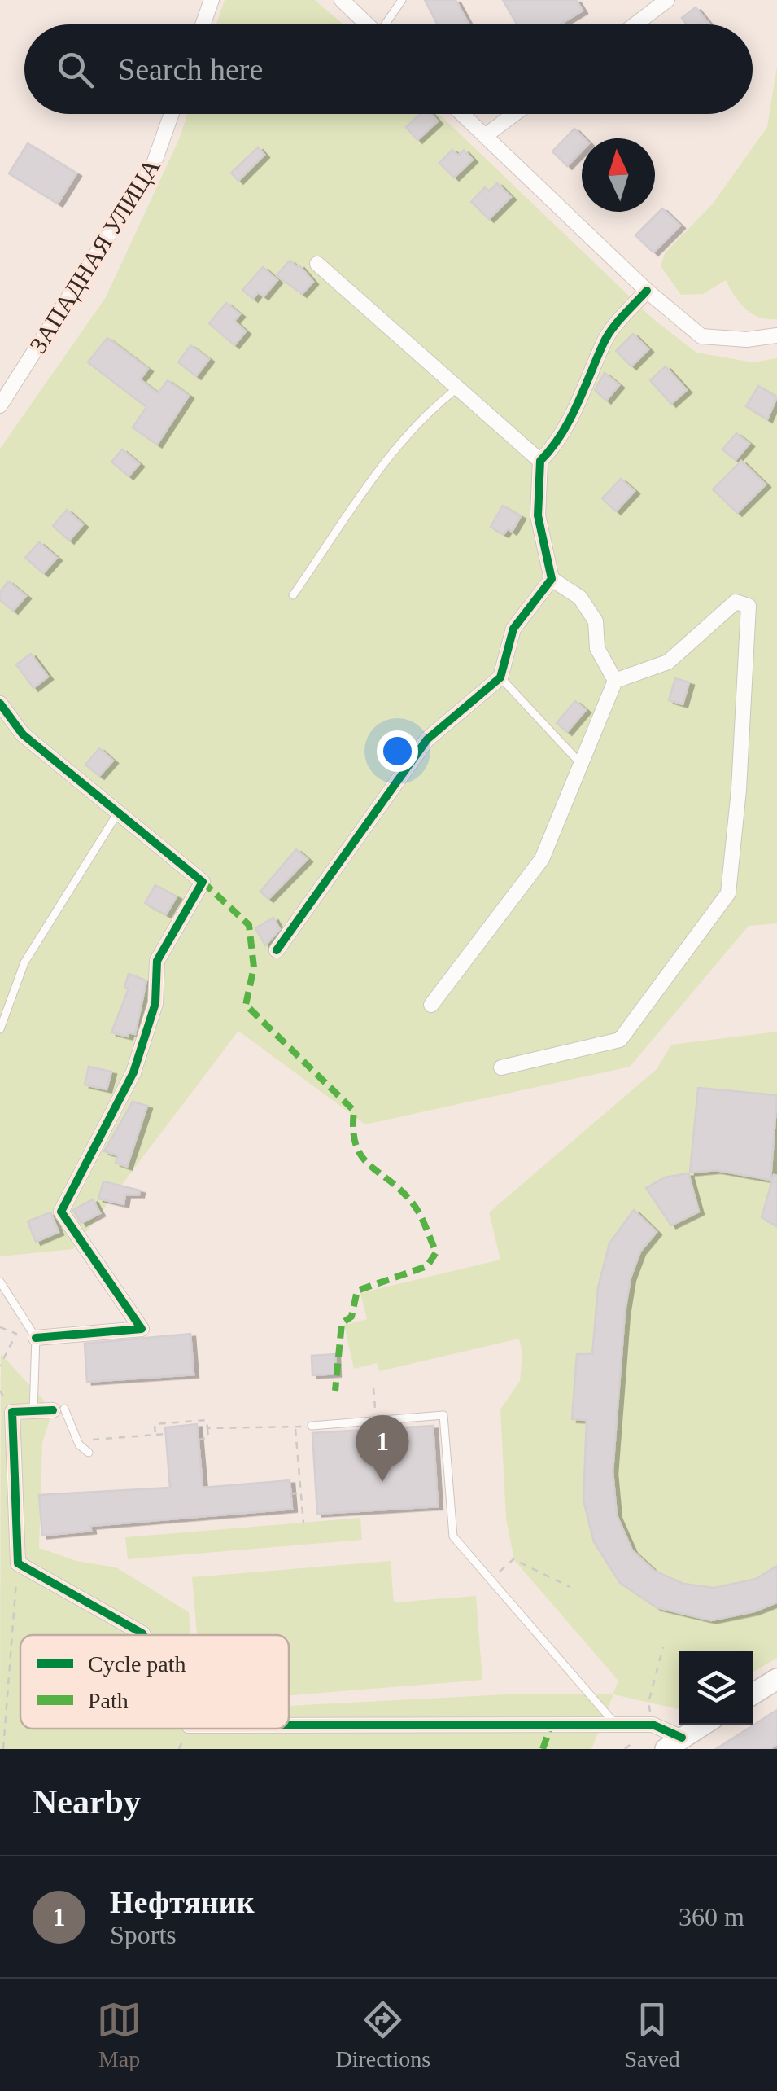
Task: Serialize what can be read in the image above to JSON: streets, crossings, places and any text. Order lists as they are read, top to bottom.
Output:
{
  "streets": {
    "street": ["ЗАПАДНАЯ УЛИЦА"]
  },
  "legend": ["Cycle path", "Path"],
  "north": "top",
  "page": {
    "search": "Search here",
    "pins": "1",
    "heading": "Nearby",
    "list": [
      {
        "mark": "1",
        "name": "Нефтяник",
        "note": "Sports",
        "value": "360 m"
      }
    ],
    "nav": ["Map", "Directions", "Saved"]
  }
}
